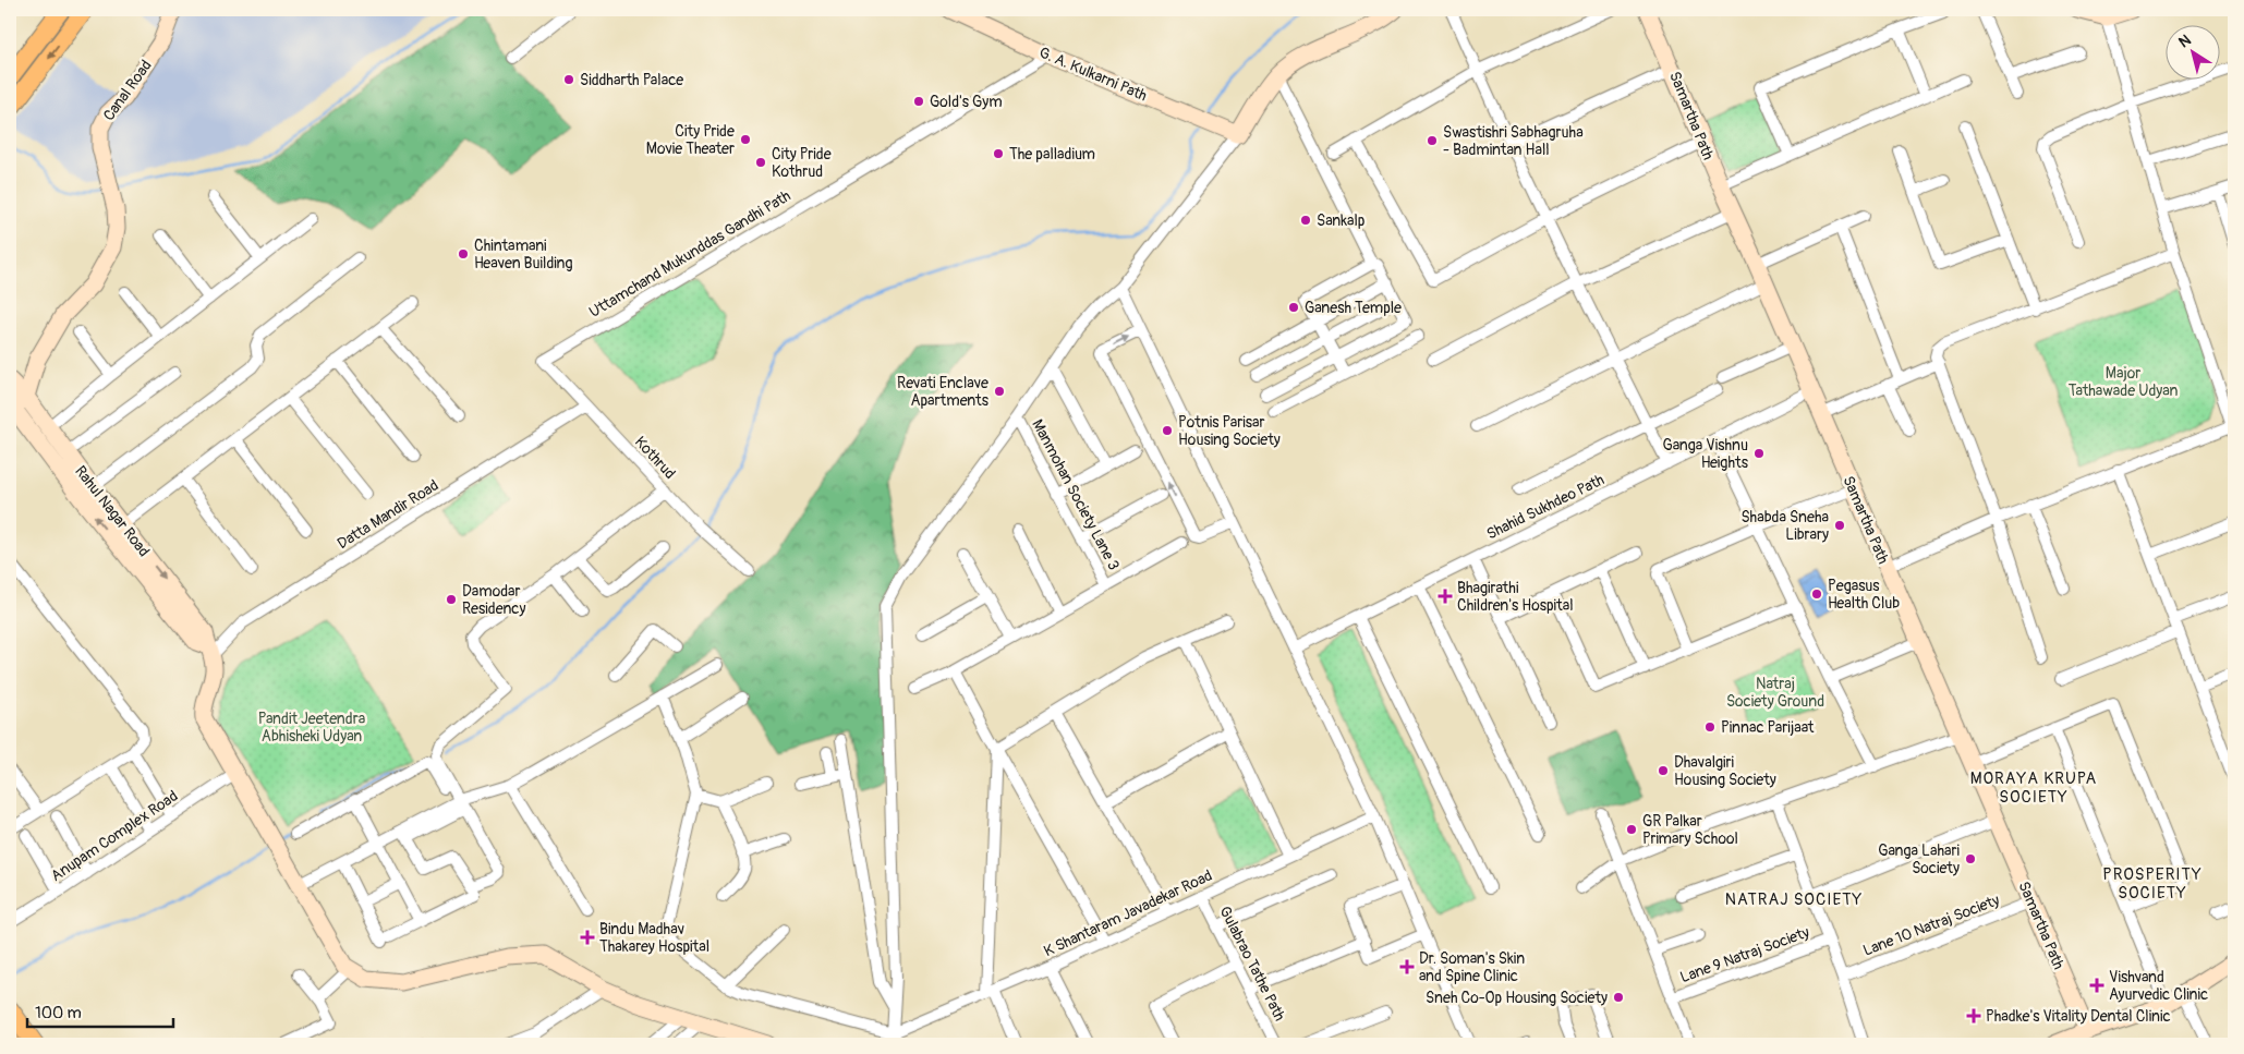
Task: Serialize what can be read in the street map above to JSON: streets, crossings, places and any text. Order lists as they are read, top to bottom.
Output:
{
  "streets": {
    "street": [
      "G. A. Kulkarni Path",
      "Canal Road",
      "Samartha Path",
      "Uttamchand Mukunddas Gandhi Path",
      "Kothrud",
      "Manmohan Society Lane 3",
      "Shahid Sukhdeo Path",
      "Rahul Nagar Road",
      "Datta Mandir Road",
      "Anupam Complex Road",
      "K Shantaram Javadekar Road",
      "Lane 10 Natraj Society",
      "Lane 9 Natraj Society",
      "Gulabrao Tathe Path"
    ]
  },
  "crossings": [
    ["G. A. Kulkarni Path", "Uttamchand Mukunddas Gandhi Path"],
    ["Canal Road", "Rahul Nagar Road"],
    ["Samartha Path", "Shahid Sukhdeo Path"],
    ["Samartha Path", "Lane 10 Natraj Society"],
    ["Uttamchand Mukunddas Gandhi Path", "Kothrud"],
    ["Kothrud", "Datta Mandir Road"],
    ["Rahul Nagar Road", "Datta Mandir Road"],
    ["K Shantaram Javadekar Road", "Gulabrao Tathe Path"]
  ],
  "districts": ["MORAYA KRUPA SOCIETY", "PROSPERITY SOCIETY", "NATRAJ SOCIETY"],
  "parks": ["Major Tathawade Udyan", "Natraj Society Ground", "Pandit Jeetendra Abhisheki Udyan"],
  "places": {
    "other": [
      "Siddharth Palace",
      "Gold's Gym",
      "City Pride Movie Theater",
      "Swastishri Sabhagruha - Badmintan Hall",
      "The palladium",
      "City Pride Kothrud",
      "Sankalp",
      "Chintamani Heaven Building",
      "Ganesh Temple",
      "Revati Enclave Apartments",
      "Potnis Parisar Housing Society",
      "Ganga Vishnu Heights",
      "Shabda Sneha Library",
      "Pegasus Health Club",
      "Damodar Residency",
      "Pinnac Parijaat",
      "Dhavalgiri Housing Society",
      "GR Palkar Primary School",
      "Ganga Lahari Society",
      "Sneh Co-Op Housing Society"
    ],
    "health": [
      "Bhagirathi Children's Hospital",
      "Bindu Madhav Thakarey Hospital",
      "Dr. Soman's Skin and Spine Clinic",
      "Vishvand Ayurvedic Clinic",
      "Phadke's Vitality Dental Clinic"
    ]
  },
  "scale_bar": "100 m",
  "north": "top left"
}
